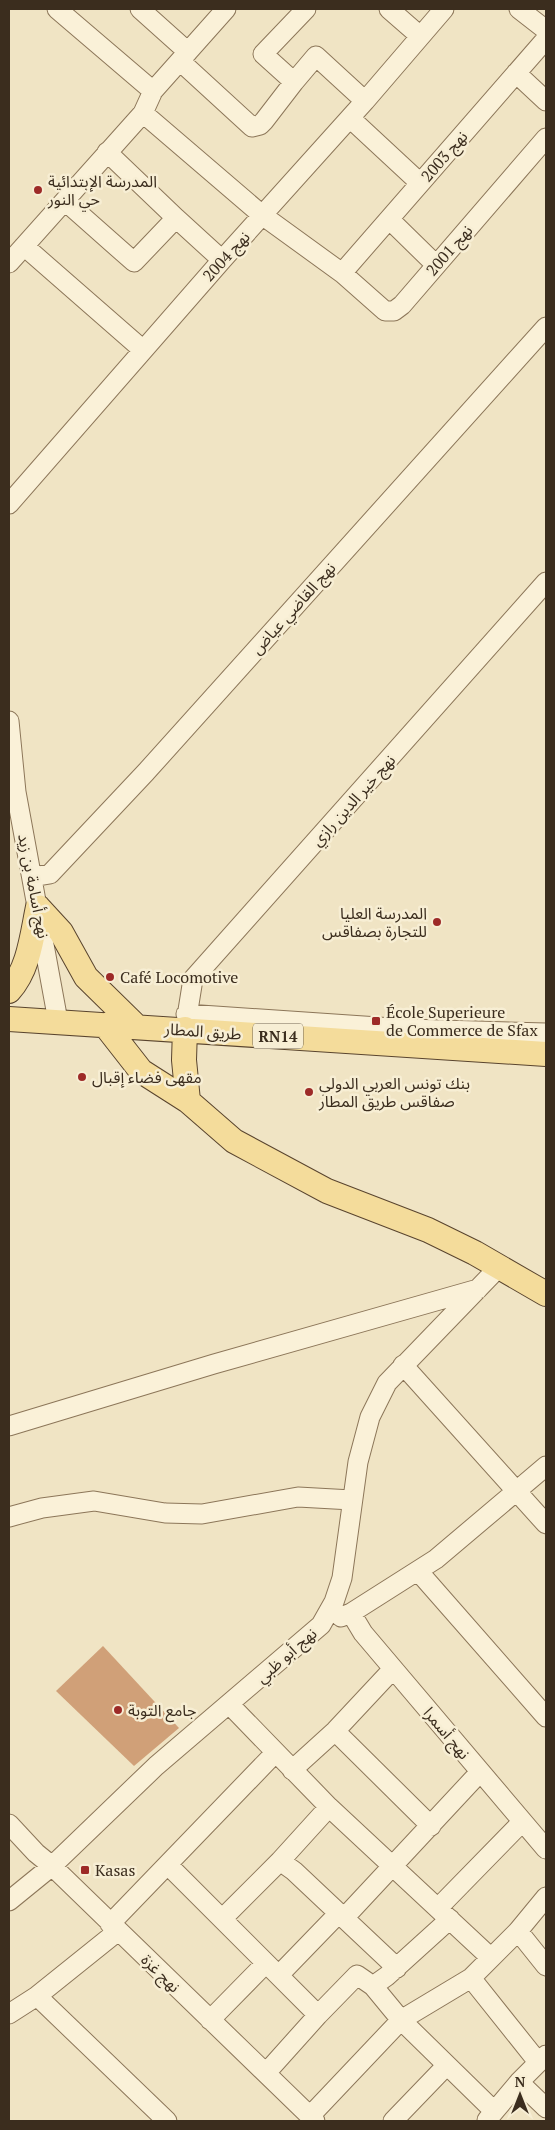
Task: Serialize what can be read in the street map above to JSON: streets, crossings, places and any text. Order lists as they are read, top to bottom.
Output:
{
  "streets": {
    "main road": ["طريق المطار", "RN14"],
    "street": [
      "نهج 2003",
      "نهج 2001",
      "نهج 2004",
      "نهج القاضي عياض",
      "نهج خير الدين رازي",
      "نهج أسامة بن زيد",
      "نهج أبو ظبي",
      "نهج أسمرا",
      "نهج غزة"
    ]
  },
  "crossings": [
    ["نهج 2003", "نهج 2001"],
    ["نهج 2001", "نهج 2004"],
    ["نهج القاضي عياض", "نهج أسامة بن زيد"],
    ["نهج خير الدين رازي", "طريق المطار"],
    ["نهج أسامة بن زيد", "طريق المطار"],
    ["نهج أبو ظبي", "نهج غزة"]
  ],
  "places": {
    "other": [
      "المدرسة الإبتدائية حي النور",
      "المدرسة العليا للتجارة بصفاقس",
      "Café Locomotive",
      "مقهى فضاء إقبال",
      "بنك تونس العربي الدولي صفاقس طريق المطار",
      "جامع التوبة"
    ],
    "transit": ["École Superieure de Commerce de Sfax", "Kasas"]
  },
  "north": "top"
}
